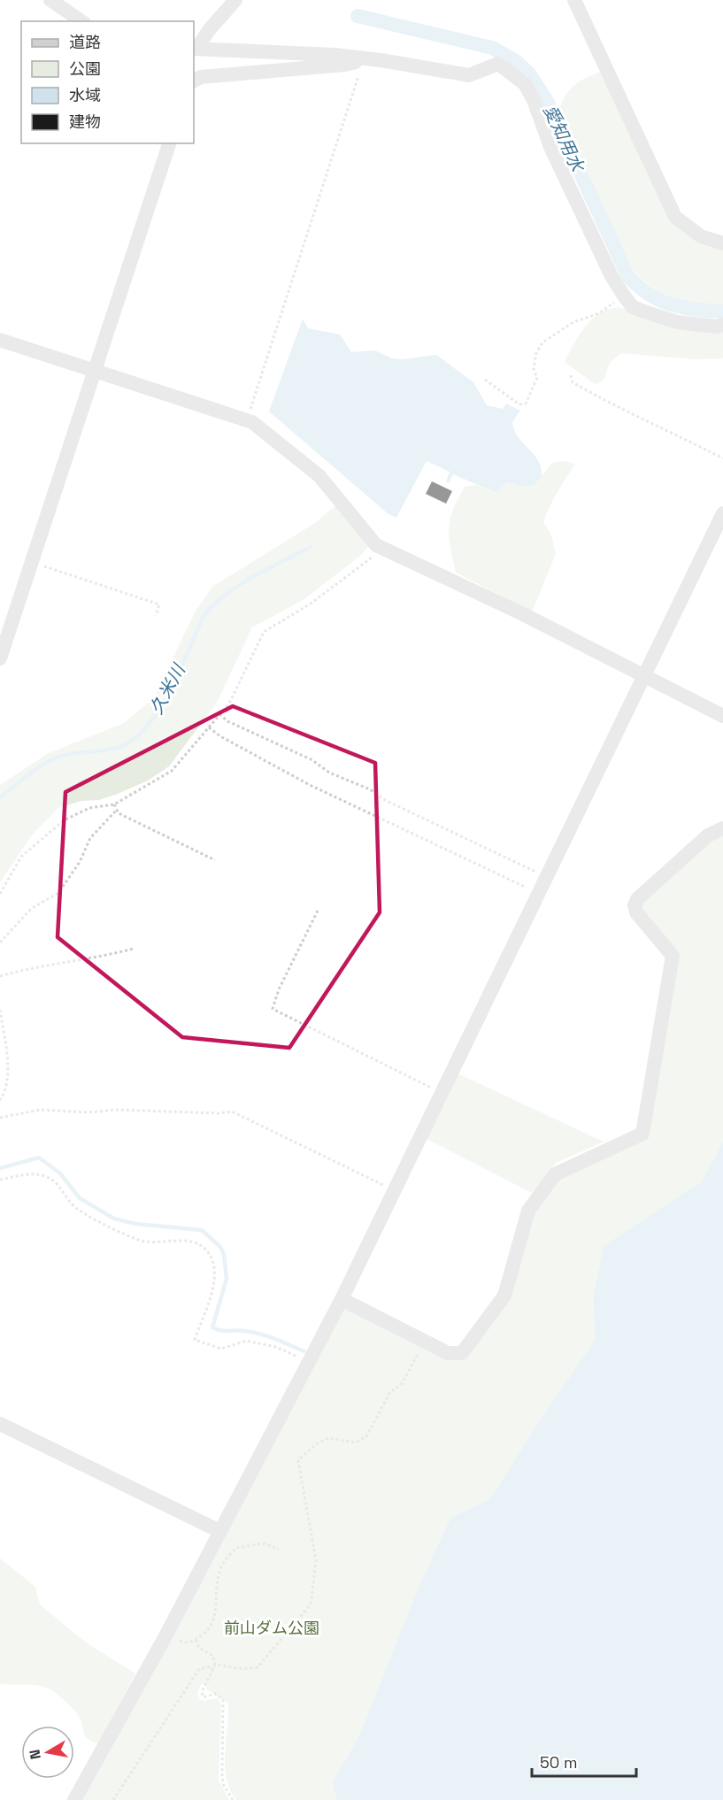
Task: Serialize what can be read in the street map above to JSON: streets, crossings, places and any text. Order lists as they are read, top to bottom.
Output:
{
  "water": ["愛知用水", "久米川"],
  "parks": ["前山ダム公園"],
  "legend": [
    "道路",
    "公園",
    "水域",
    "建物"
  ],
  "scale_bar": "50 m",
  "north": "left"
}
